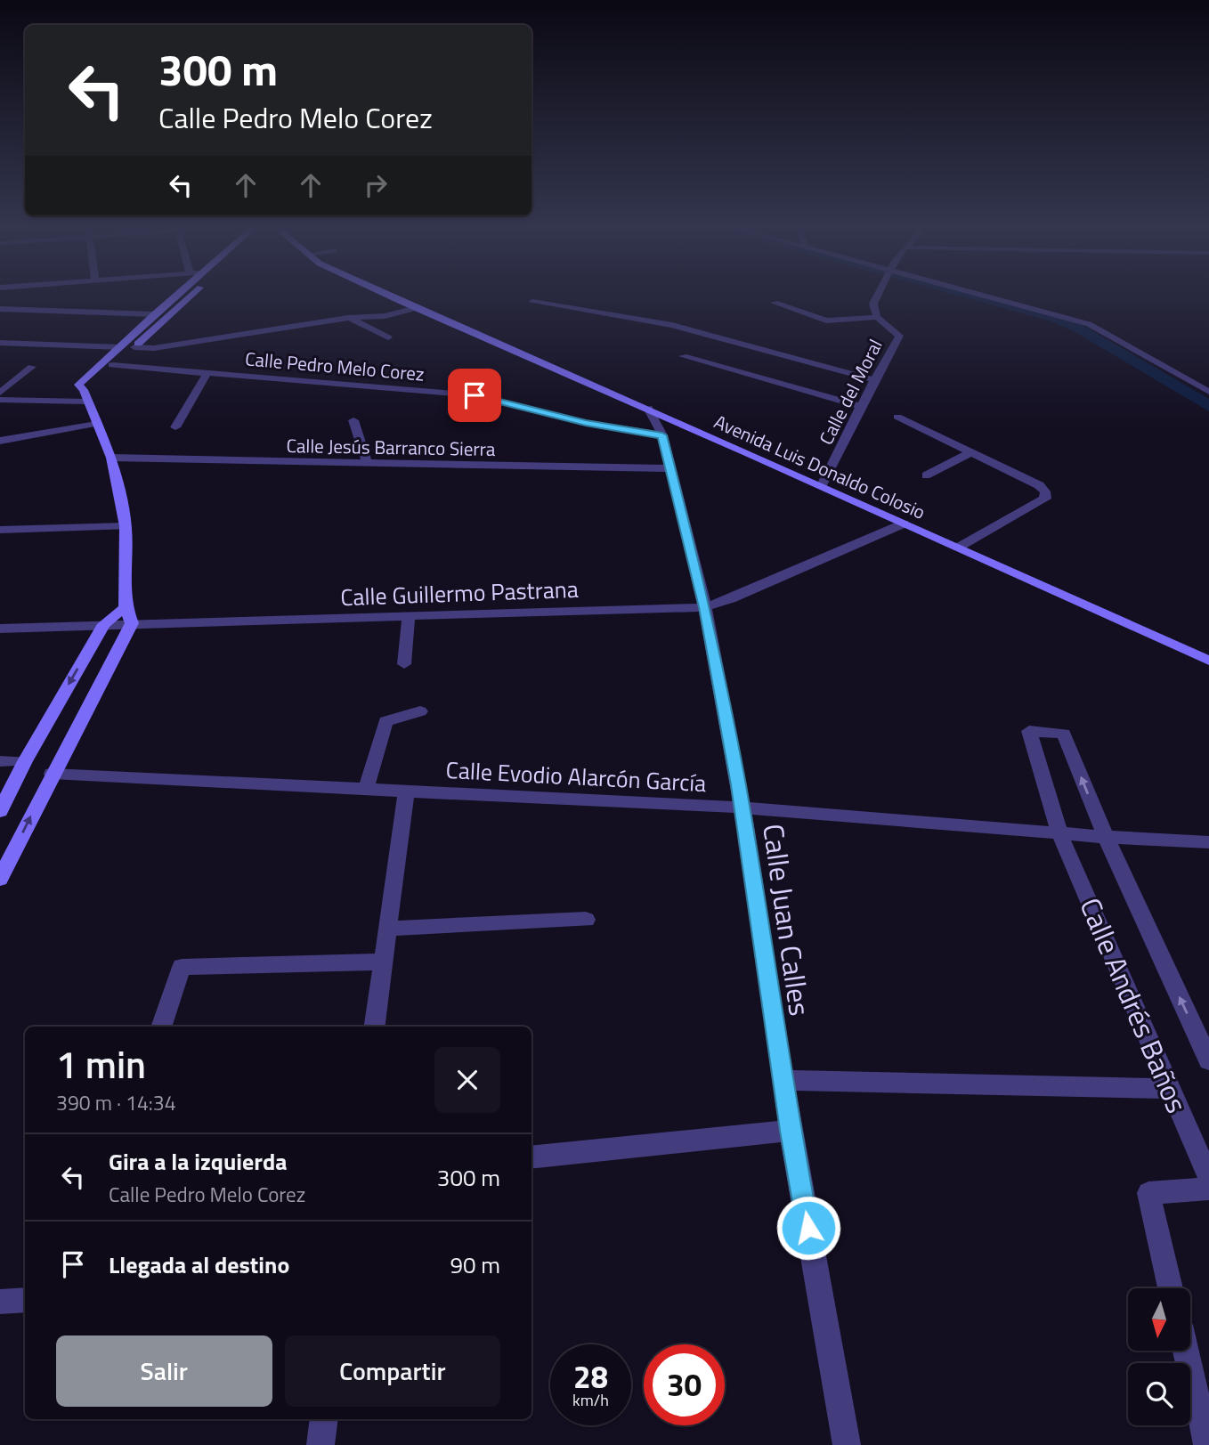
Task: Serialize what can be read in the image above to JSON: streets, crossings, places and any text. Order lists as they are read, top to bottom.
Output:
{
  "streets": {
    "main road": ["Avenida Luis Donaldo Colosio"],
    "street": [
      "Calle Pedro Melo Corez",
      "Calle del Moral",
      "Calle Jesús Barranco Sierra",
      "Calle Guillermo Pastrana",
      "Calle Evodio Alarcón García",
      "Calle Juan Calles",
      "Calle Andrés Baños"
    ]
  },
  "crossings": [
    ["Calle Pedro Melo Corez", "Calle Juan Calles"],
    ["Calle del Moral", "Avenida Luis Donaldo Colosio"],
    ["Calle Jesús Barranco Sierra", "Calle Juan Calles"],
    ["Avenida Luis Donaldo Colosio", "Calle Guillermo Pastrana"],
    ["Avenida Luis Donaldo Colosio", "Calle Juan Calles"],
    ["Calle Guillermo Pastrana", "Calle Juan Calles"],
    ["Calle Evodio Alarcón García", "Calle Juan Calles"],
    ["Calle Evodio Alarcón García", "Calle Andrés Baños"]
  ],
  "north": "bottom",
  "page": {
    "turn": ["300 m", "Calle Pedro Melo Corez"],
    "heading": ["1 min", "390 m · 14:34"],
    "list": [
      {
        "name": "Gira a la izquierda",
        "note": "Calle Pedro Melo Corez",
        "value": "300 m"
      },
      {
        "name": "Llegada al destino",
        "value": "90 m"
      }
    ],
    "buttons": ["Salir", "Compartir"],
    "speed": "28 km/h",
    "limit": "30"
  }
}
